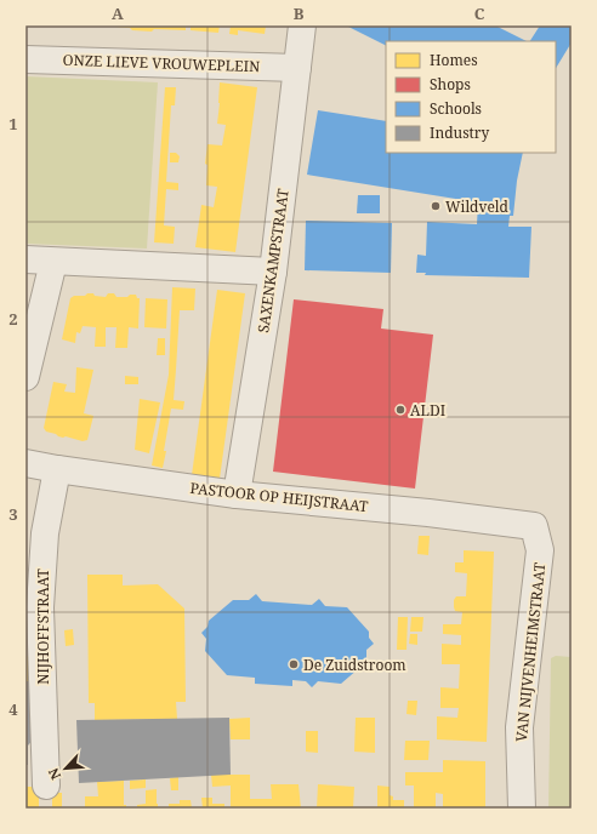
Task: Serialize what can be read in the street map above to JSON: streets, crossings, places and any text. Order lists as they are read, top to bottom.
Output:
{
  "streets": {
    "street": [
      "ONZE LIEVE VROUWEPLEIN",
      "SAXENKAMPSTRAAT",
      "PASTOOR OP HEIJSTRAAT",
      "NIJHOFFSTRAAT",
      "VAN NIJVENHEIMSTRAAT"
    ]
  },
  "crossings": [
    ["ONZE LIEVE VROUWEPLEIN", "SAXENKAMPSTRAAT"],
    ["SAXENKAMPSTRAAT", "PASTOOR OP HEIJSTRAAT"],
    ["PASTOOR OP HEIJSTRAAT", "NIJHOFFSTRAAT"],
    ["PASTOOR OP HEIJSTRAAT", "VAN NIJVENHEIMSTRAAT"]
  ],
  "places": ["Wildveld", "ALDI", "De Zuidstroom"],
  "legend": [
    "Homes",
    "Shops",
    "Schools",
    "Industry"
  ],
  "north": "bottom left",
  "grid": {
    "columns": ["A", "B", "C"],
    "rows": [
      "1",
      "2",
      "3",
      "4"
    ]
  }
}
